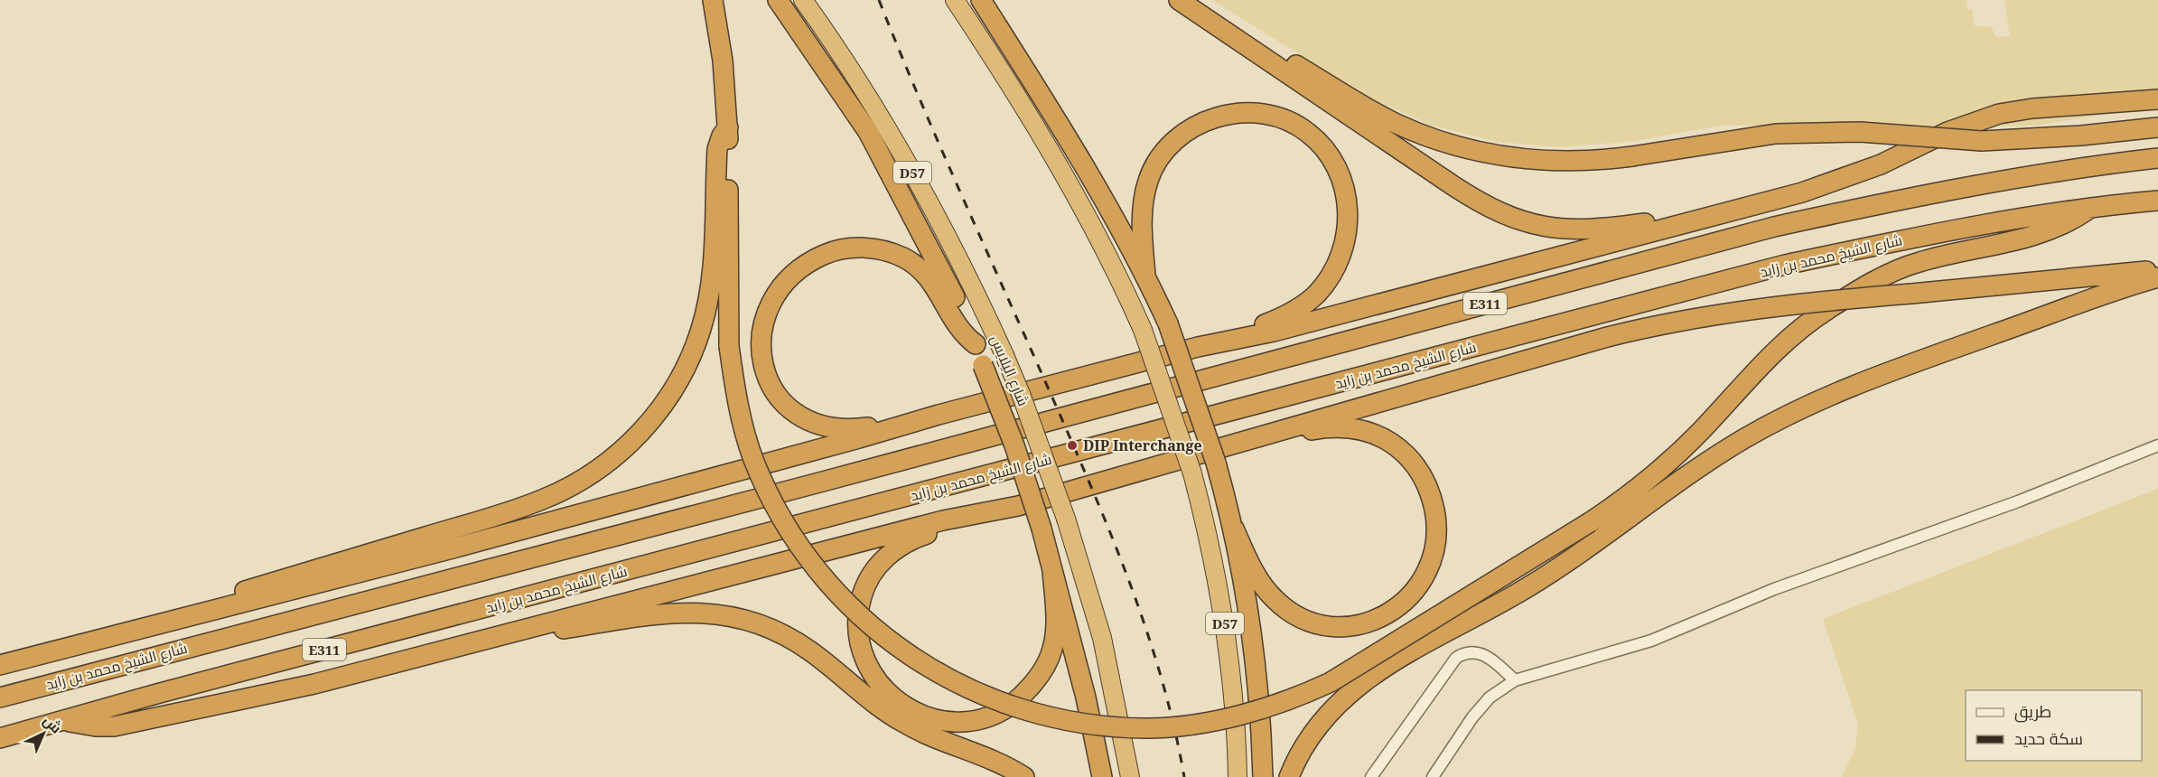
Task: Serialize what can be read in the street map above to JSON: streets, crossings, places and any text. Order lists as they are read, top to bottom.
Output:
{
  "streets": {
    "highway": [
      "D57",
      "شارع الشيخ محمد بن زايد",
      "E311",
      "شارع اليلايس"
    ]
  },
  "places": ["DIP Interchange"],
  "legend": ["طريق", "سكة حديد"],
  "north": "top right"
}
